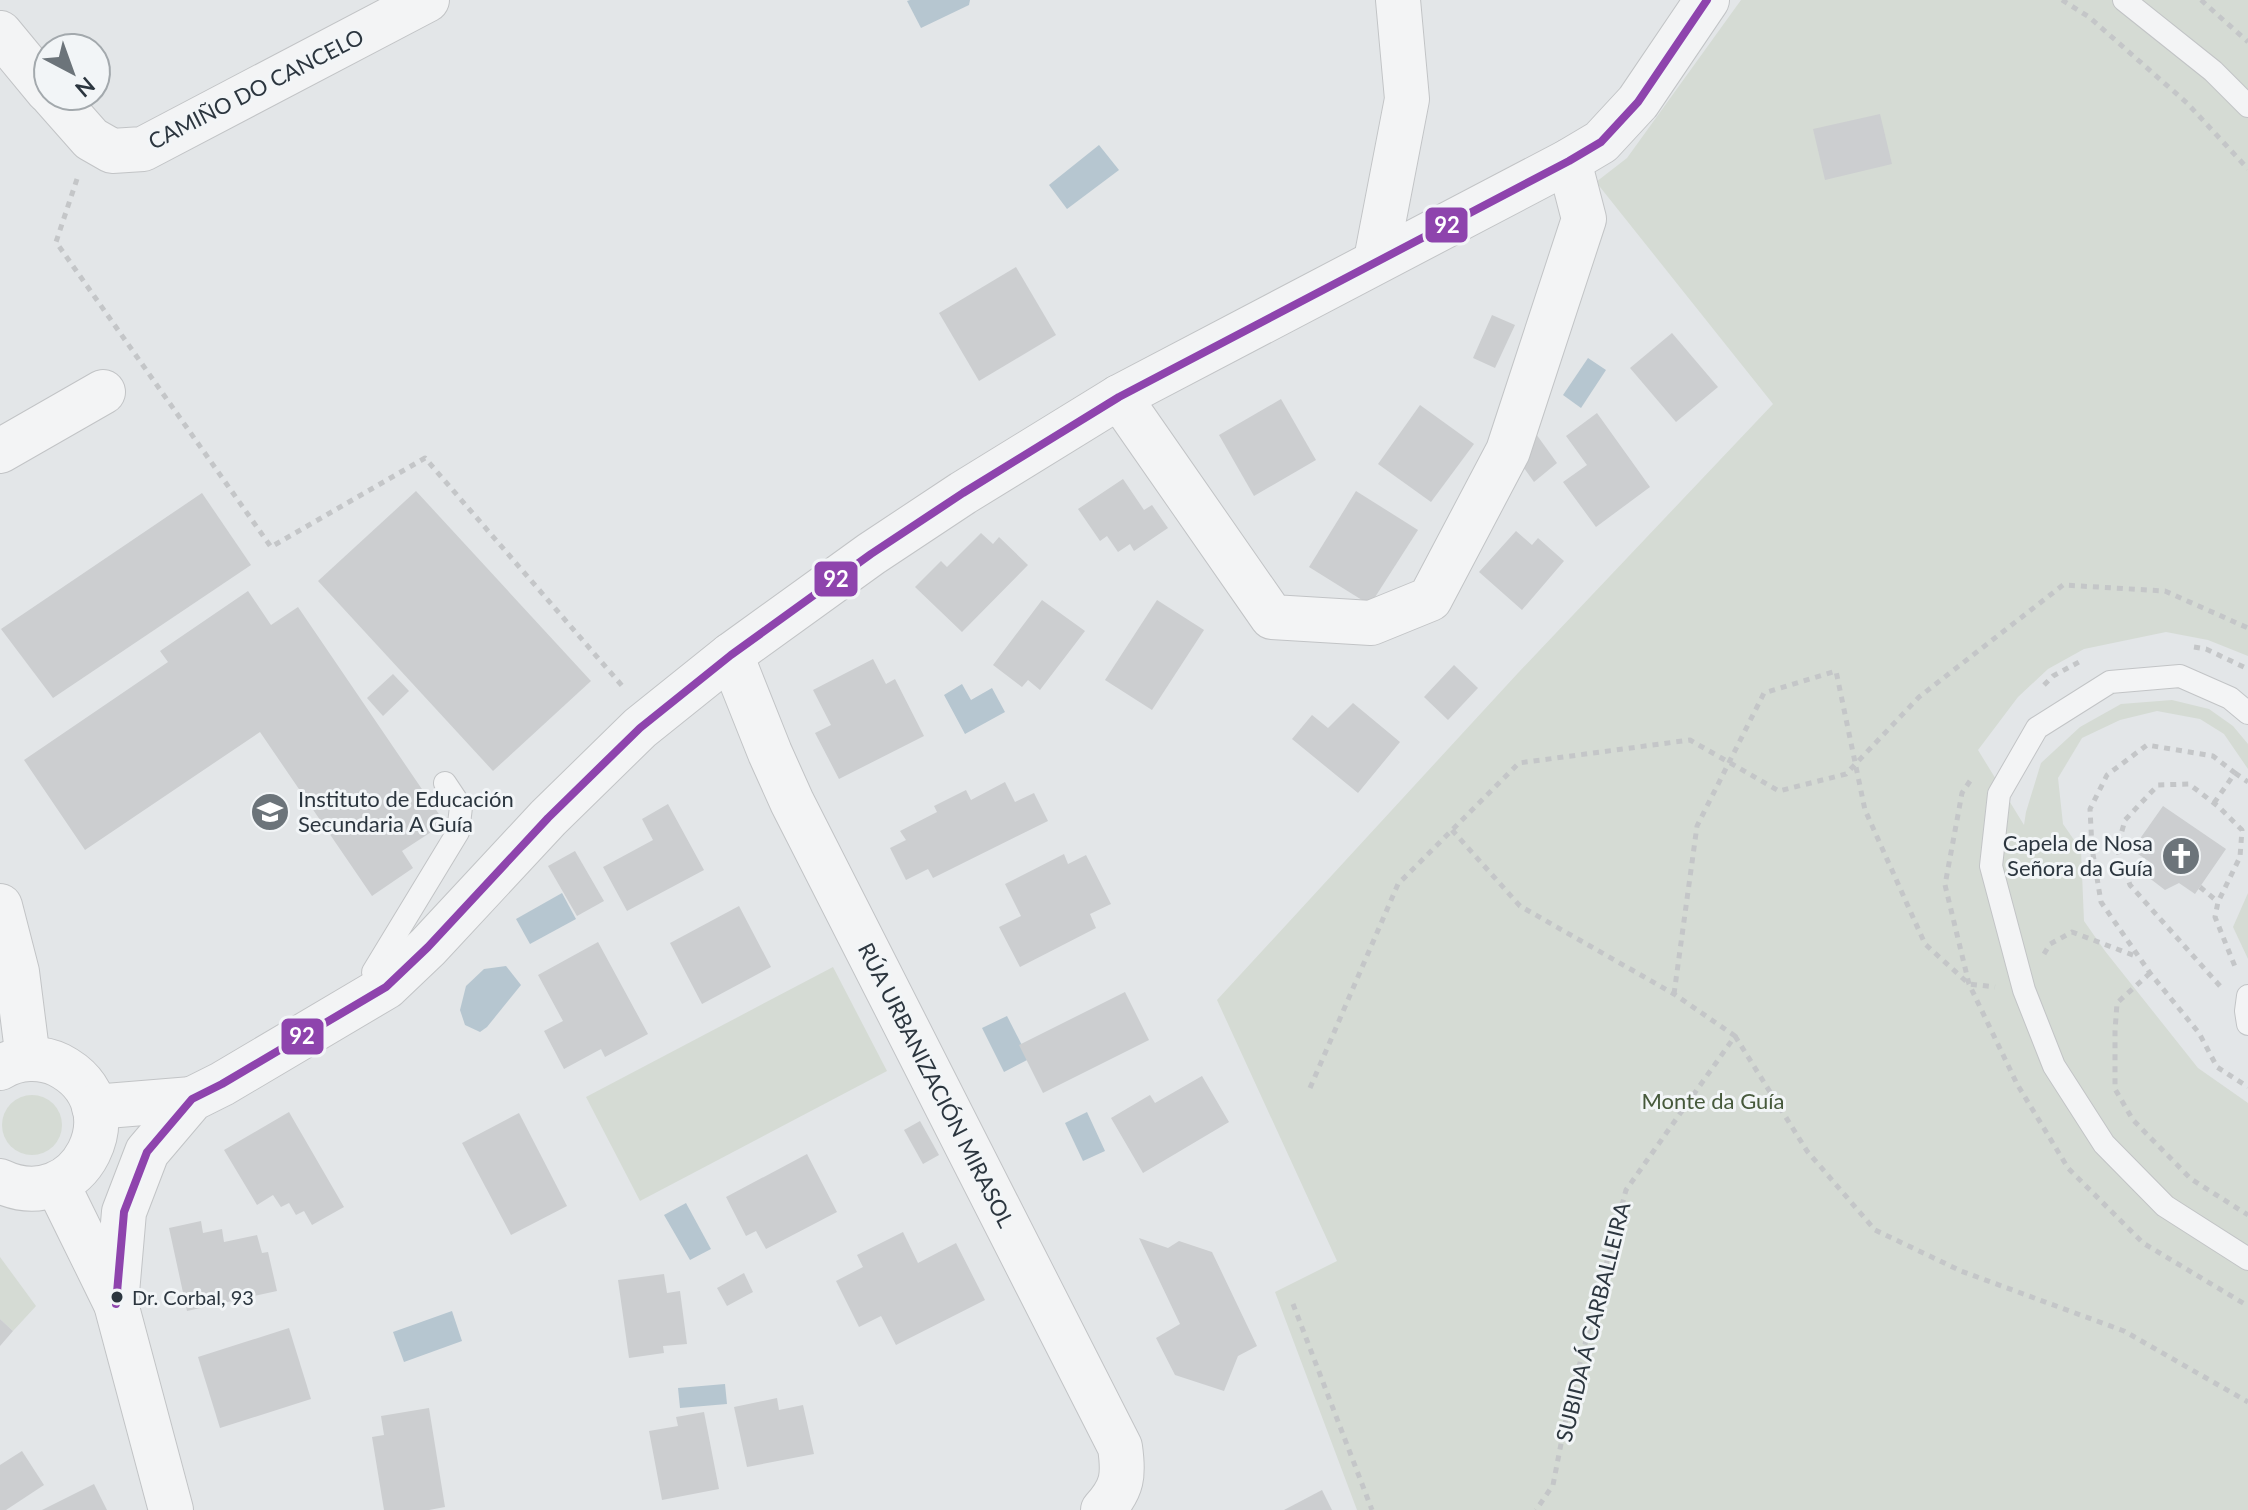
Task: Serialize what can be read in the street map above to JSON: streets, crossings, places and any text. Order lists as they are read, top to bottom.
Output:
{
  "streets": {
    "street": ["CAMIÑO DO CANCELO", "RÚA URBANIZACIÓN MIRASOL"],
    "path": ["SUBIDA Á CARBALLEIRA"]
  },
  "parks": ["Monte da Guía"],
  "places": {
    "school or university": ["Instituto de Educación Secundaria A Guía"],
    "church": ["Capela de Nosa Señora da Guía"],
    "other": ["Dr. Corbal, 93"]
  },
  "lines": ["transit line 92"],
  "north": "bottom right"
}
